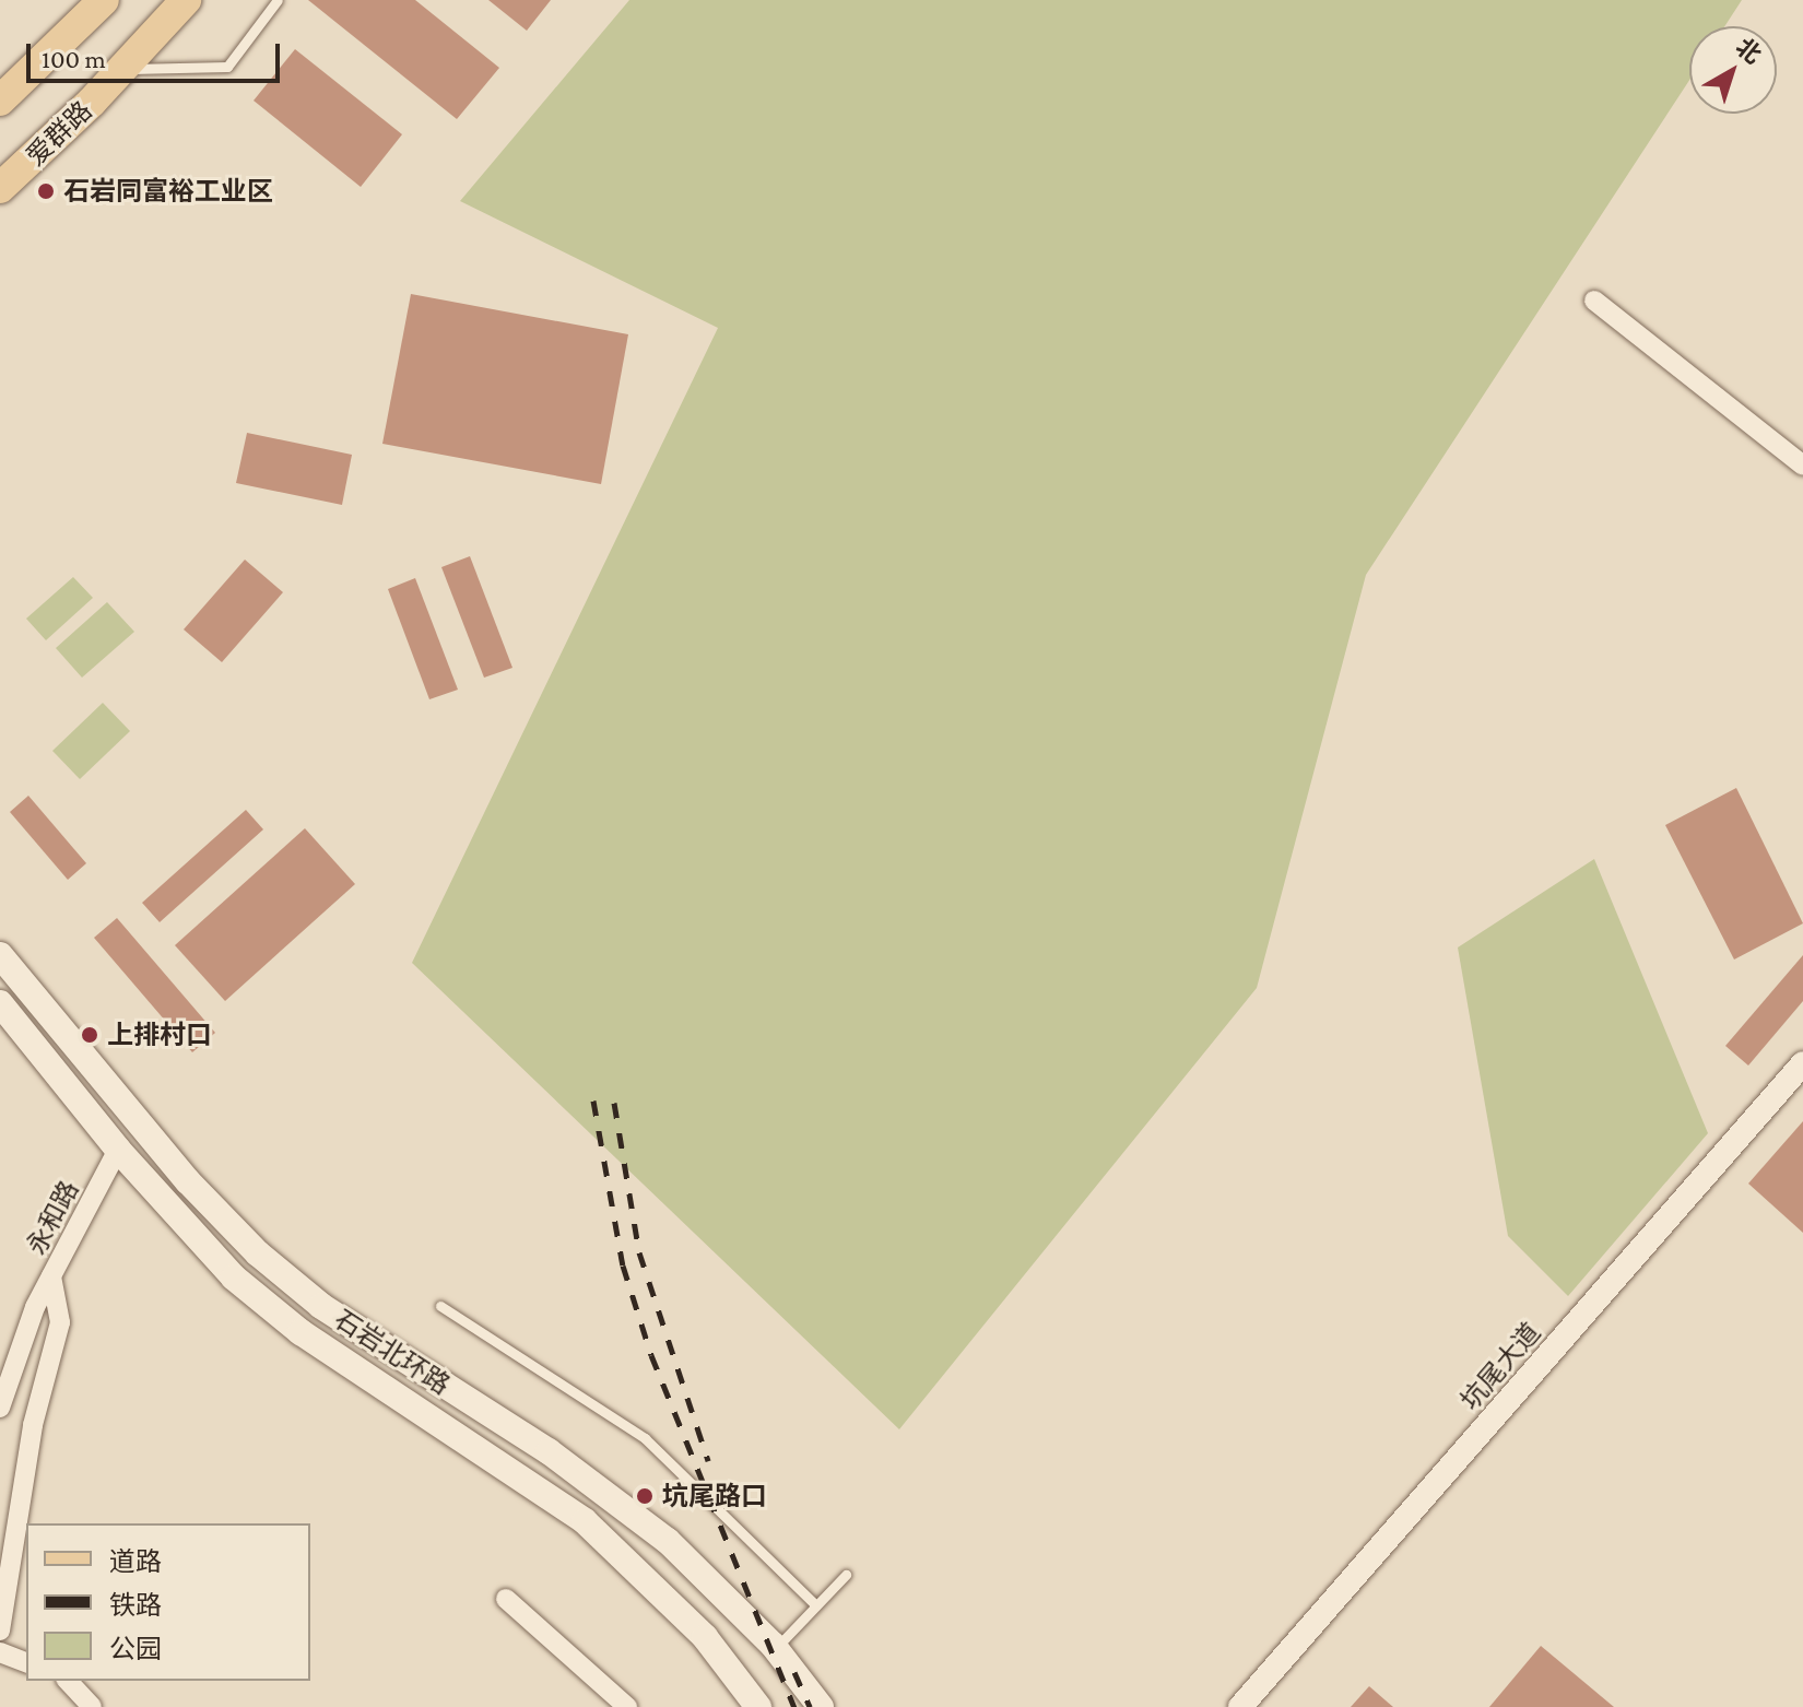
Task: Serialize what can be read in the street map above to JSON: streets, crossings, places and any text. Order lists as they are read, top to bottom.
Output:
{
  "streets": {
    "main road": ["爱群路", "石岩北环路"],
    "street": ["永和路", "坑尾大道"]
  },
  "crossings": [
    ["永和路", "石岩北环路"]
  ],
  "places": ["石岩同富裕工业区", "上排村口", "坑尾路口"],
  "legend": ["道路", "铁路", "公园"],
  "scale_bar": "100 m",
  "north": "top right"
}
